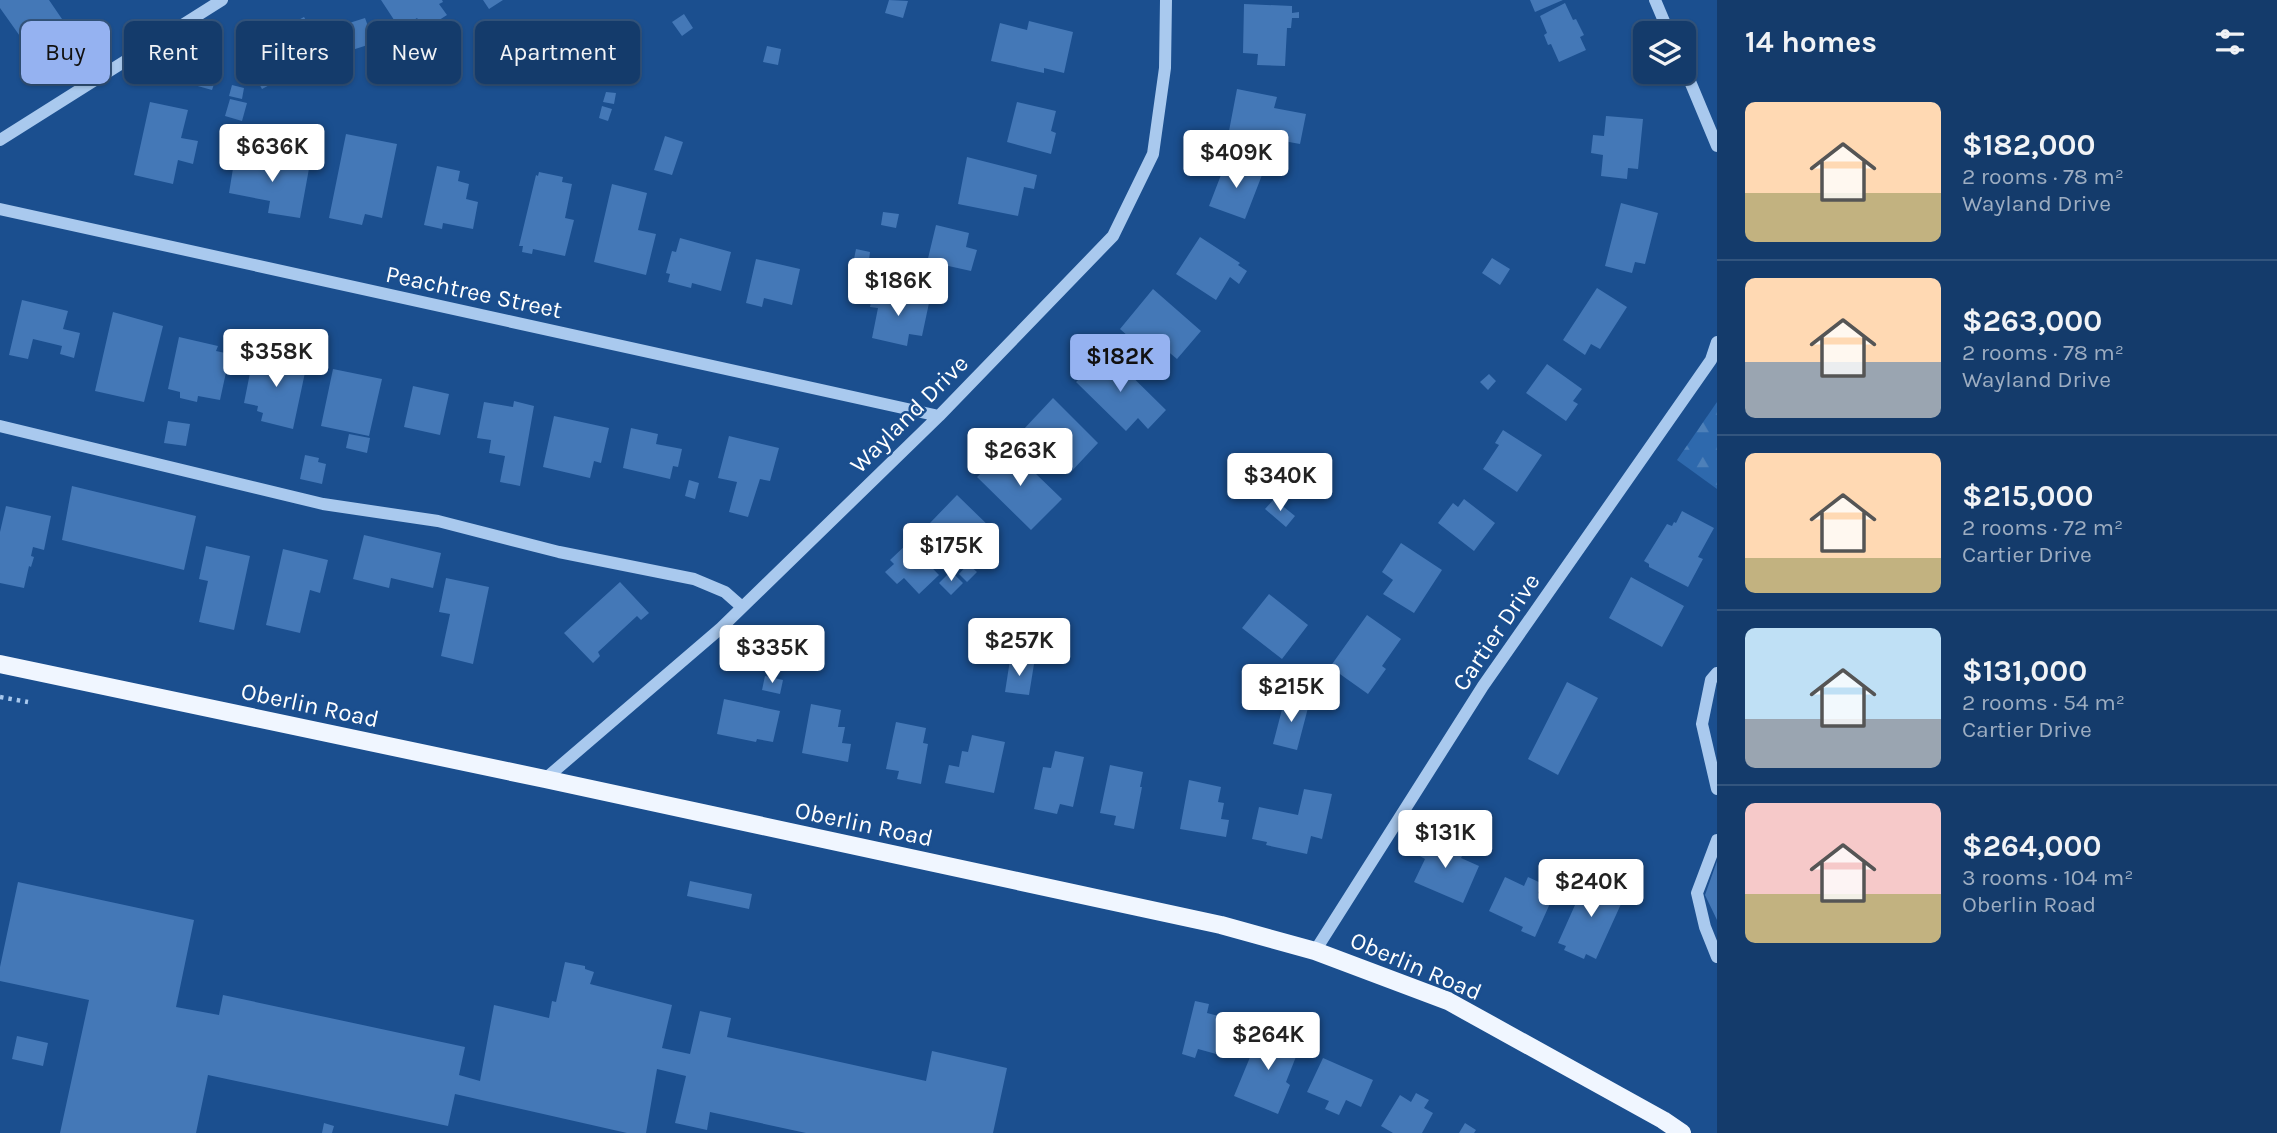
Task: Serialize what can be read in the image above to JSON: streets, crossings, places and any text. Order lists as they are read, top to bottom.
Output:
{
  "streets": {
    "main road": ["Oberlin Road"],
    "street": ["Peachtree Street", "Wayland Drive", "Cartier Drive"]
  },
  "crossings": [
    ["Peachtree Street", "Wayland Drive"],
    ["Wayland Drive", "Oberlin Road"],
    ["Cartier Drive", "Oberlin Road"]
  ],
  "page": {
    "heading": "14 homes",
    "chip": [
      "Buy",
      "Rent",
      "Filters",
      "New",
      "Apartment"
    ],
    "list": [
      {
        "name": "$182,000",
        "note": "2 rooms · 78 m² · Wayland Drive"
      },
      {
        "name": "$263,000",
        "note": "2 rooms · 78 m² · Wayland Drive"
      },
      {
        "name": "$215,000",
        "note": "2 rooms · 72 m² · Cartier Drive"
      },
      {
        "name": "$131,000",
        "note": "2 rooms · 54 m² · Cartier Drive"
      },
      {
        "name": "$264,000",
        "note": "3 rooms · 104 m² · Oberlin Road"
      }
    ],
    "price": [
      "$636K",
      "$409K",
      "$186K",
      "$358K",
      "$182K",
      "$263K",
      "$340K",
      "$175K",
      "$257K",
      "$335K",
      "$215K",
      "$131K",
      "$240K",
      "$264K"
    ]
  }
}
